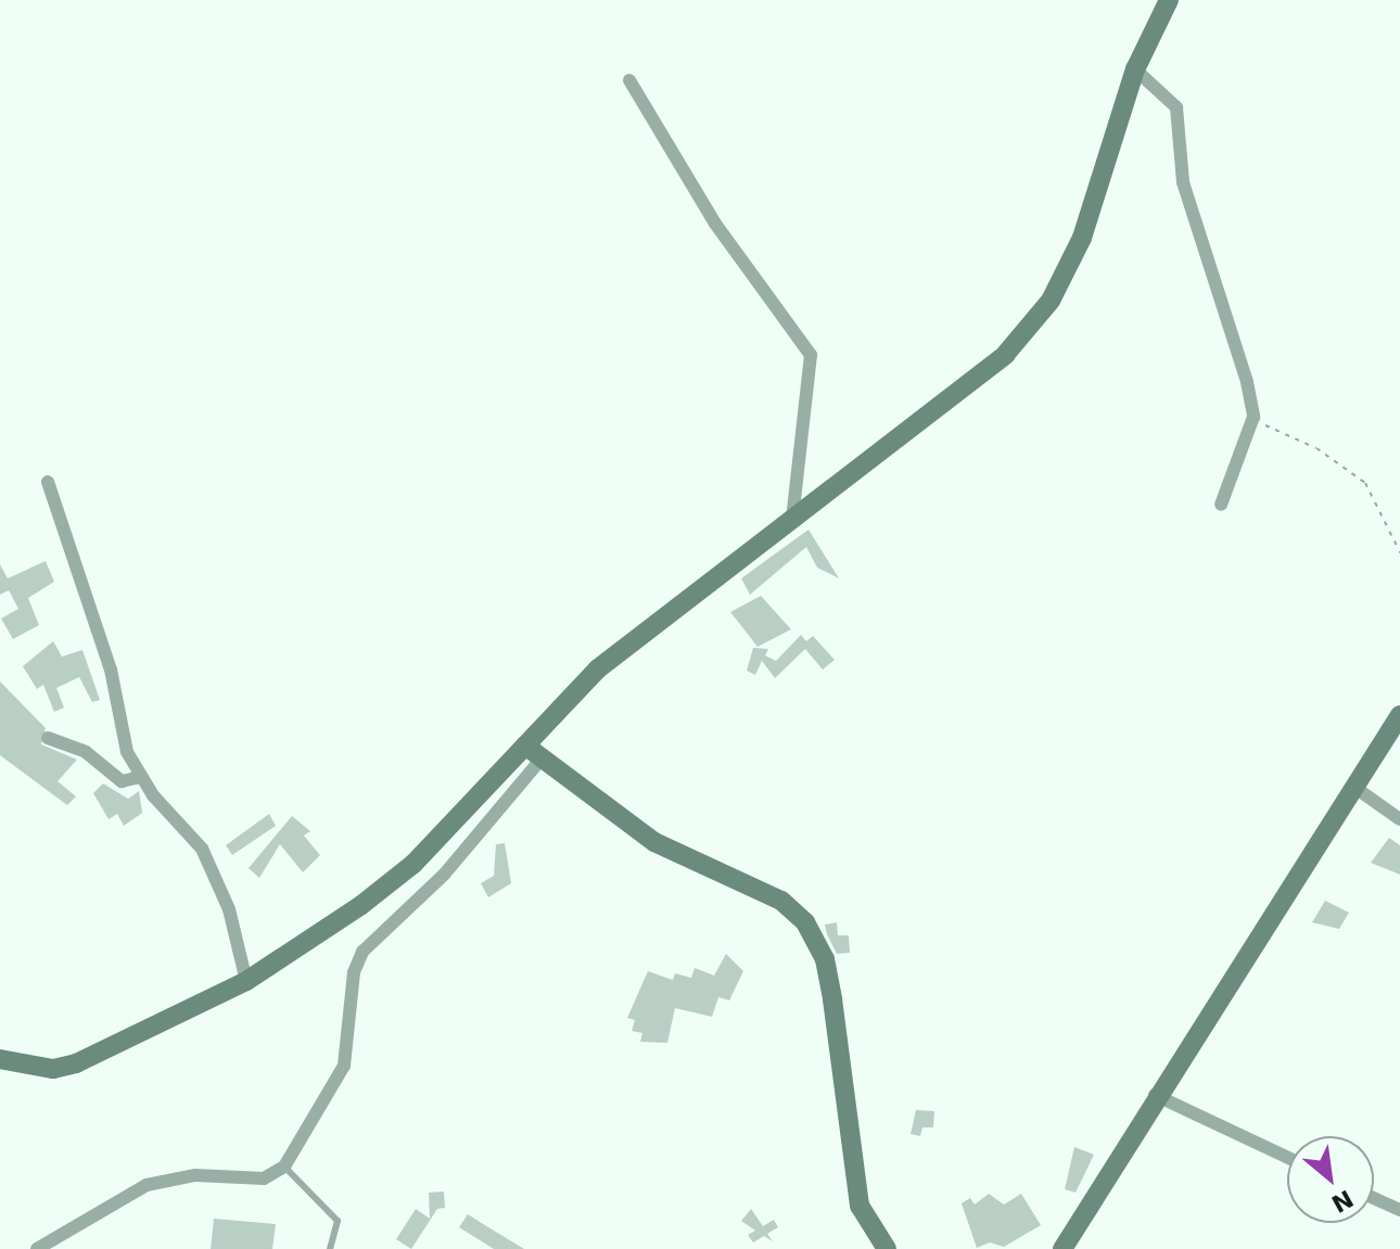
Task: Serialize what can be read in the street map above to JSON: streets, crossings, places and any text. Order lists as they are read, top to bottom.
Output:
{
  "north": "bottom right"
}
